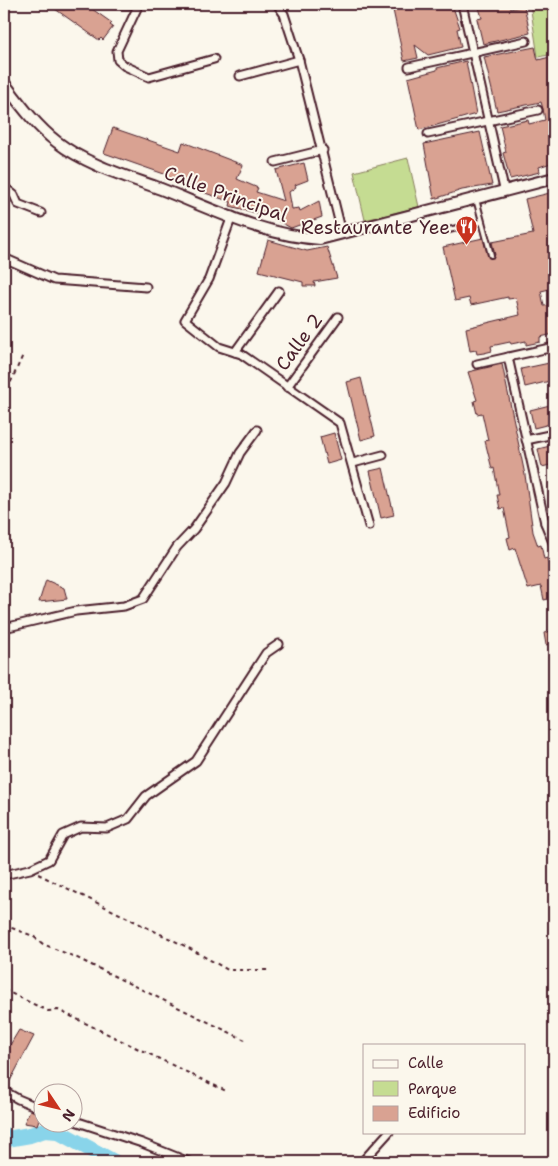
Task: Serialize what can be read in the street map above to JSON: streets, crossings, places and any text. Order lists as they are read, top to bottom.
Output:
{
  "streets": {
    "street": ["Calle Principal", "Calle 2"]
  },
  "places": {
    "restaurant": ["Restaurante Yee"]
  },
  "legend": ["Calle", "Parque", "Edificio"],
  "north": "bottom right"
}
